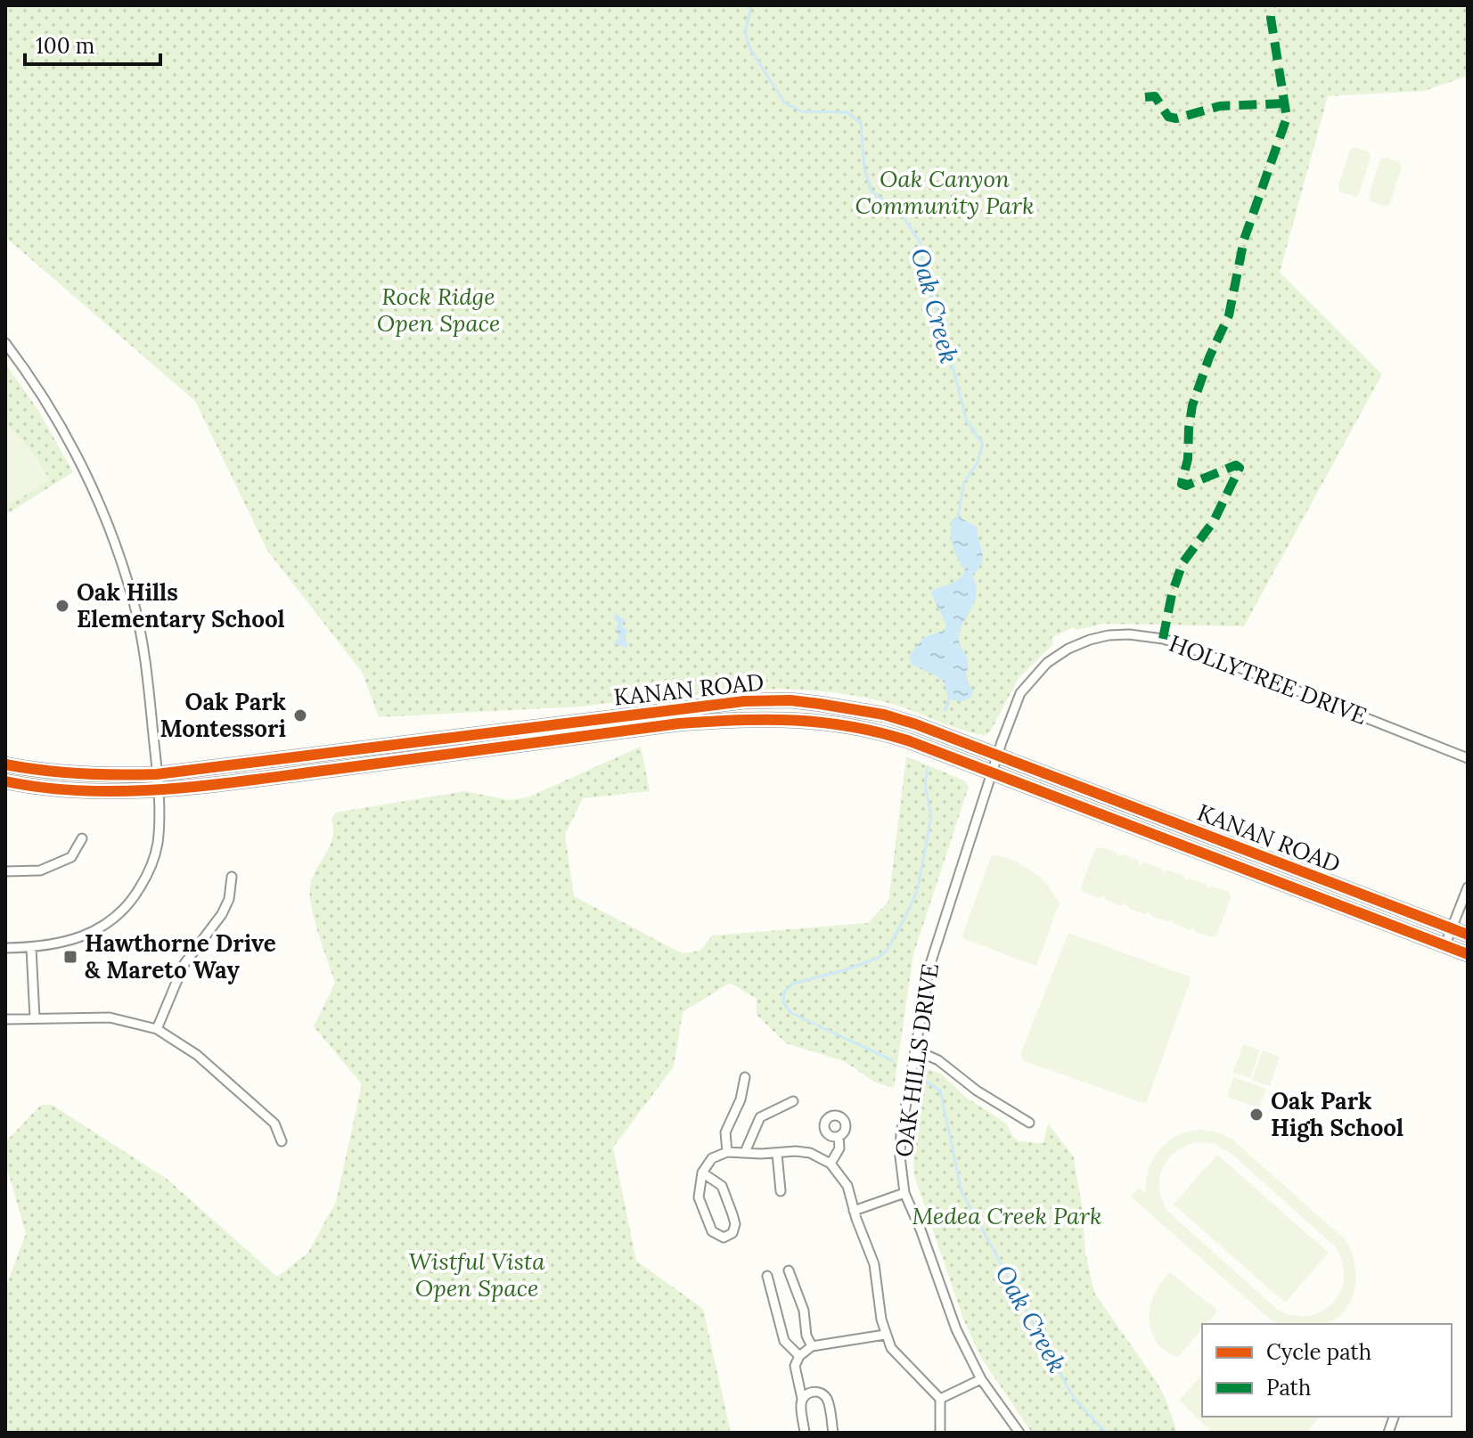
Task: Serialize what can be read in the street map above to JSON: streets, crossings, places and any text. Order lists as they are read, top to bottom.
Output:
{
  "streets": {
    "main road": ["KANAN ROAD"],
    "street": ["HOLLYTREE DRIVE", "OAK HILLS DRIVE"]
  },
  "crossings": [
    ["HOLLYTREE DRIVE", "KANAN ROAD"],
    ["HOLLYTREE DRIVE", "OAK HILLS DRIVE"],
    ["KANAN ROAD", "OAK HILLS DRIVE"]
  ],
  "water": ["Oak Creek"],
  "parks": [
    "Oak Canyon Community Park",
    "Rock Ridge Open Space",
    "Medea Creek Park",
    "Wistful Vista Open Space"
  ],
  "places": {
    "other": ["Oak Hills Elementary School", "Oak Park Montessori", "Oak Park High School"],
    "transit": ["Hawthorne Drive & Mareto Way"]
  },
  "legend": ["Cycle path", "Path"],
  "scale_bar": "100 m"
}
